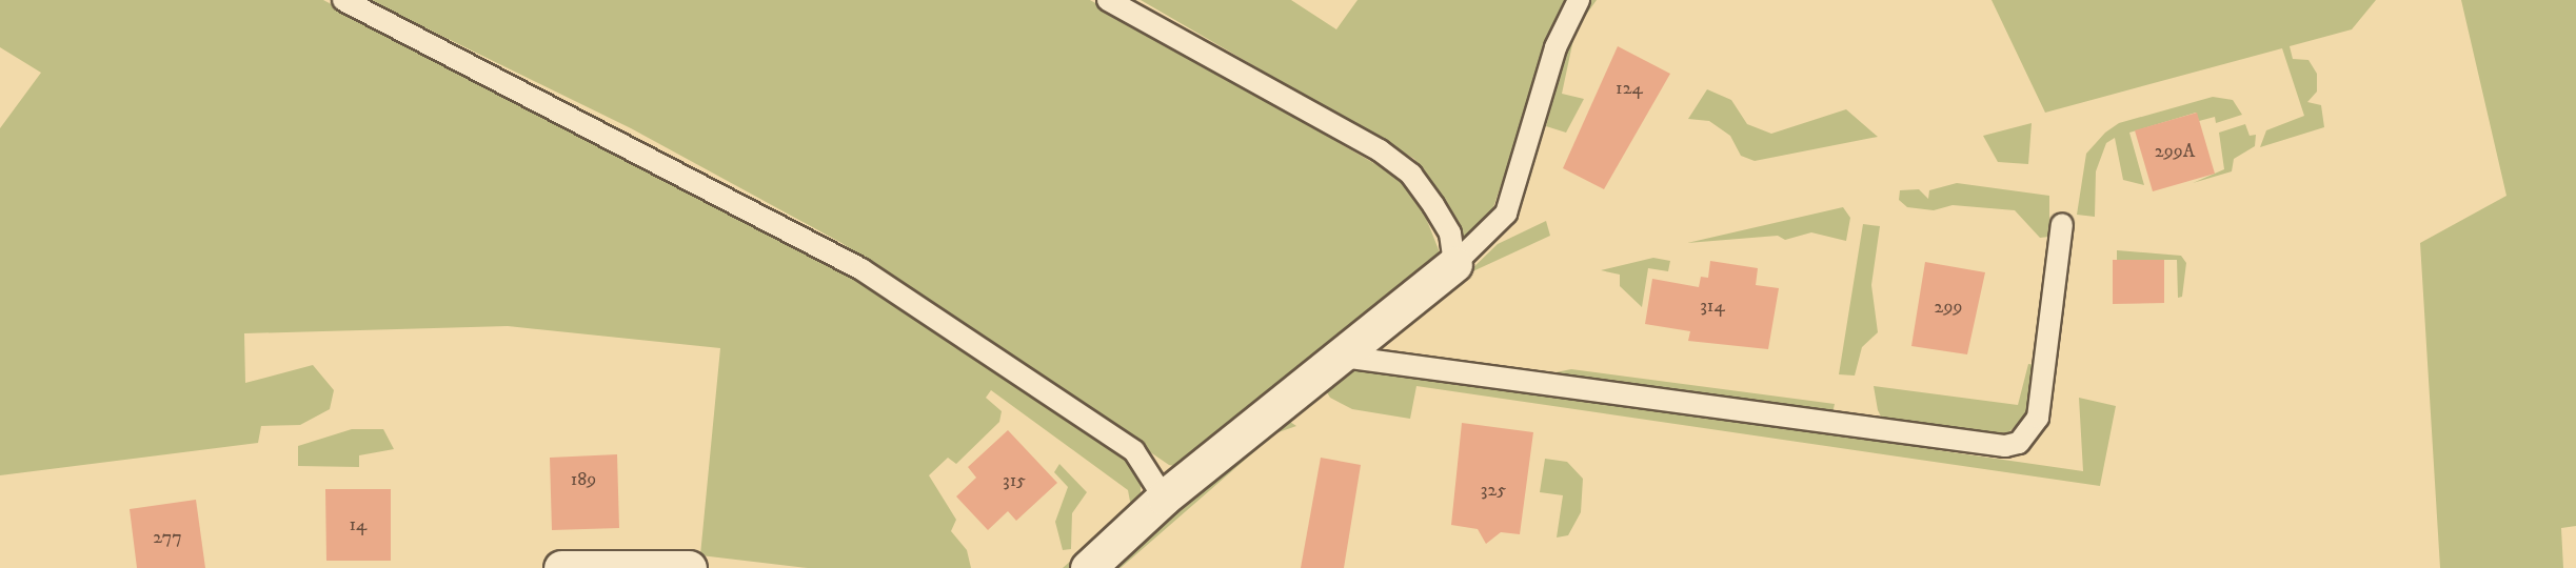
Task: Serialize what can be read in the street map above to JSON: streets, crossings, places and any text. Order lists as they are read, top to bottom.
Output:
{
  "house_numbers": [
    "124",
    "299A",
    "314",
    "299",
    "189",
    "315",
    "325",
    "14",
    "277"
  ]
}
